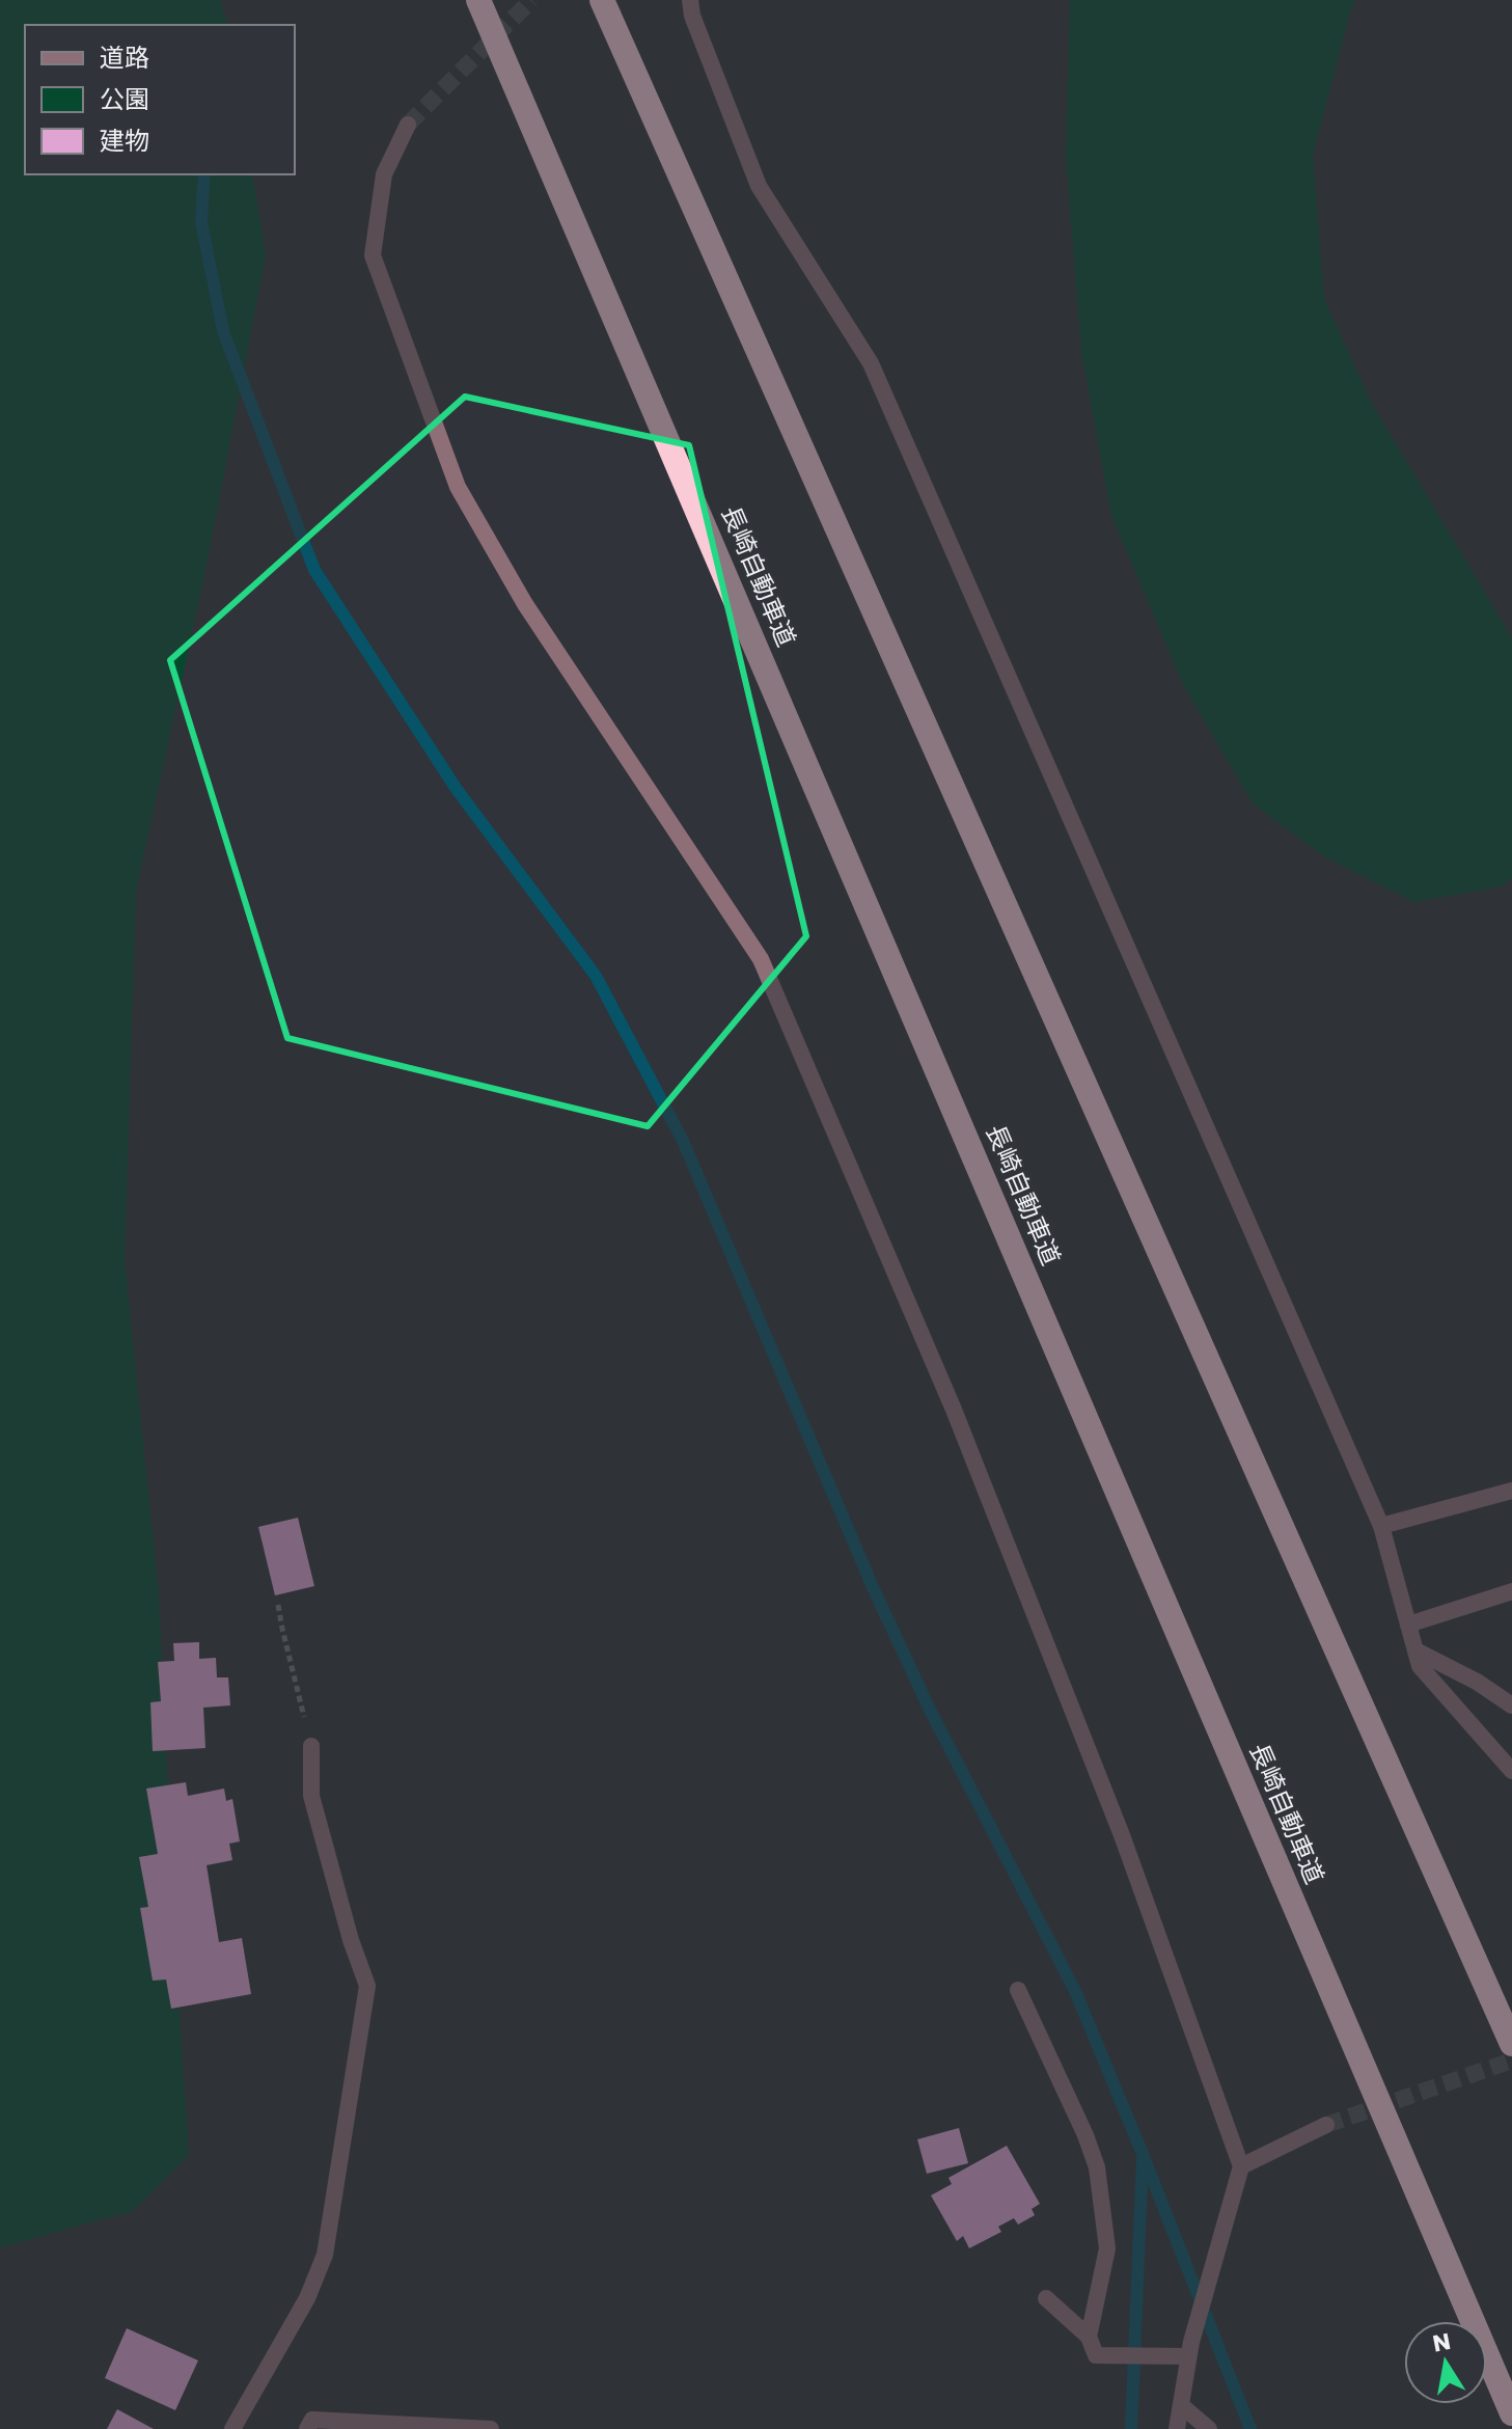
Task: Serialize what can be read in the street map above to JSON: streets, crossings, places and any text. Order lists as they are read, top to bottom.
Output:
{
  "streets": {
    "highway": ["長崎自動車道"]
  },
  "legend": ["道路", "公園", "建物"],
  "north": "top"
}
